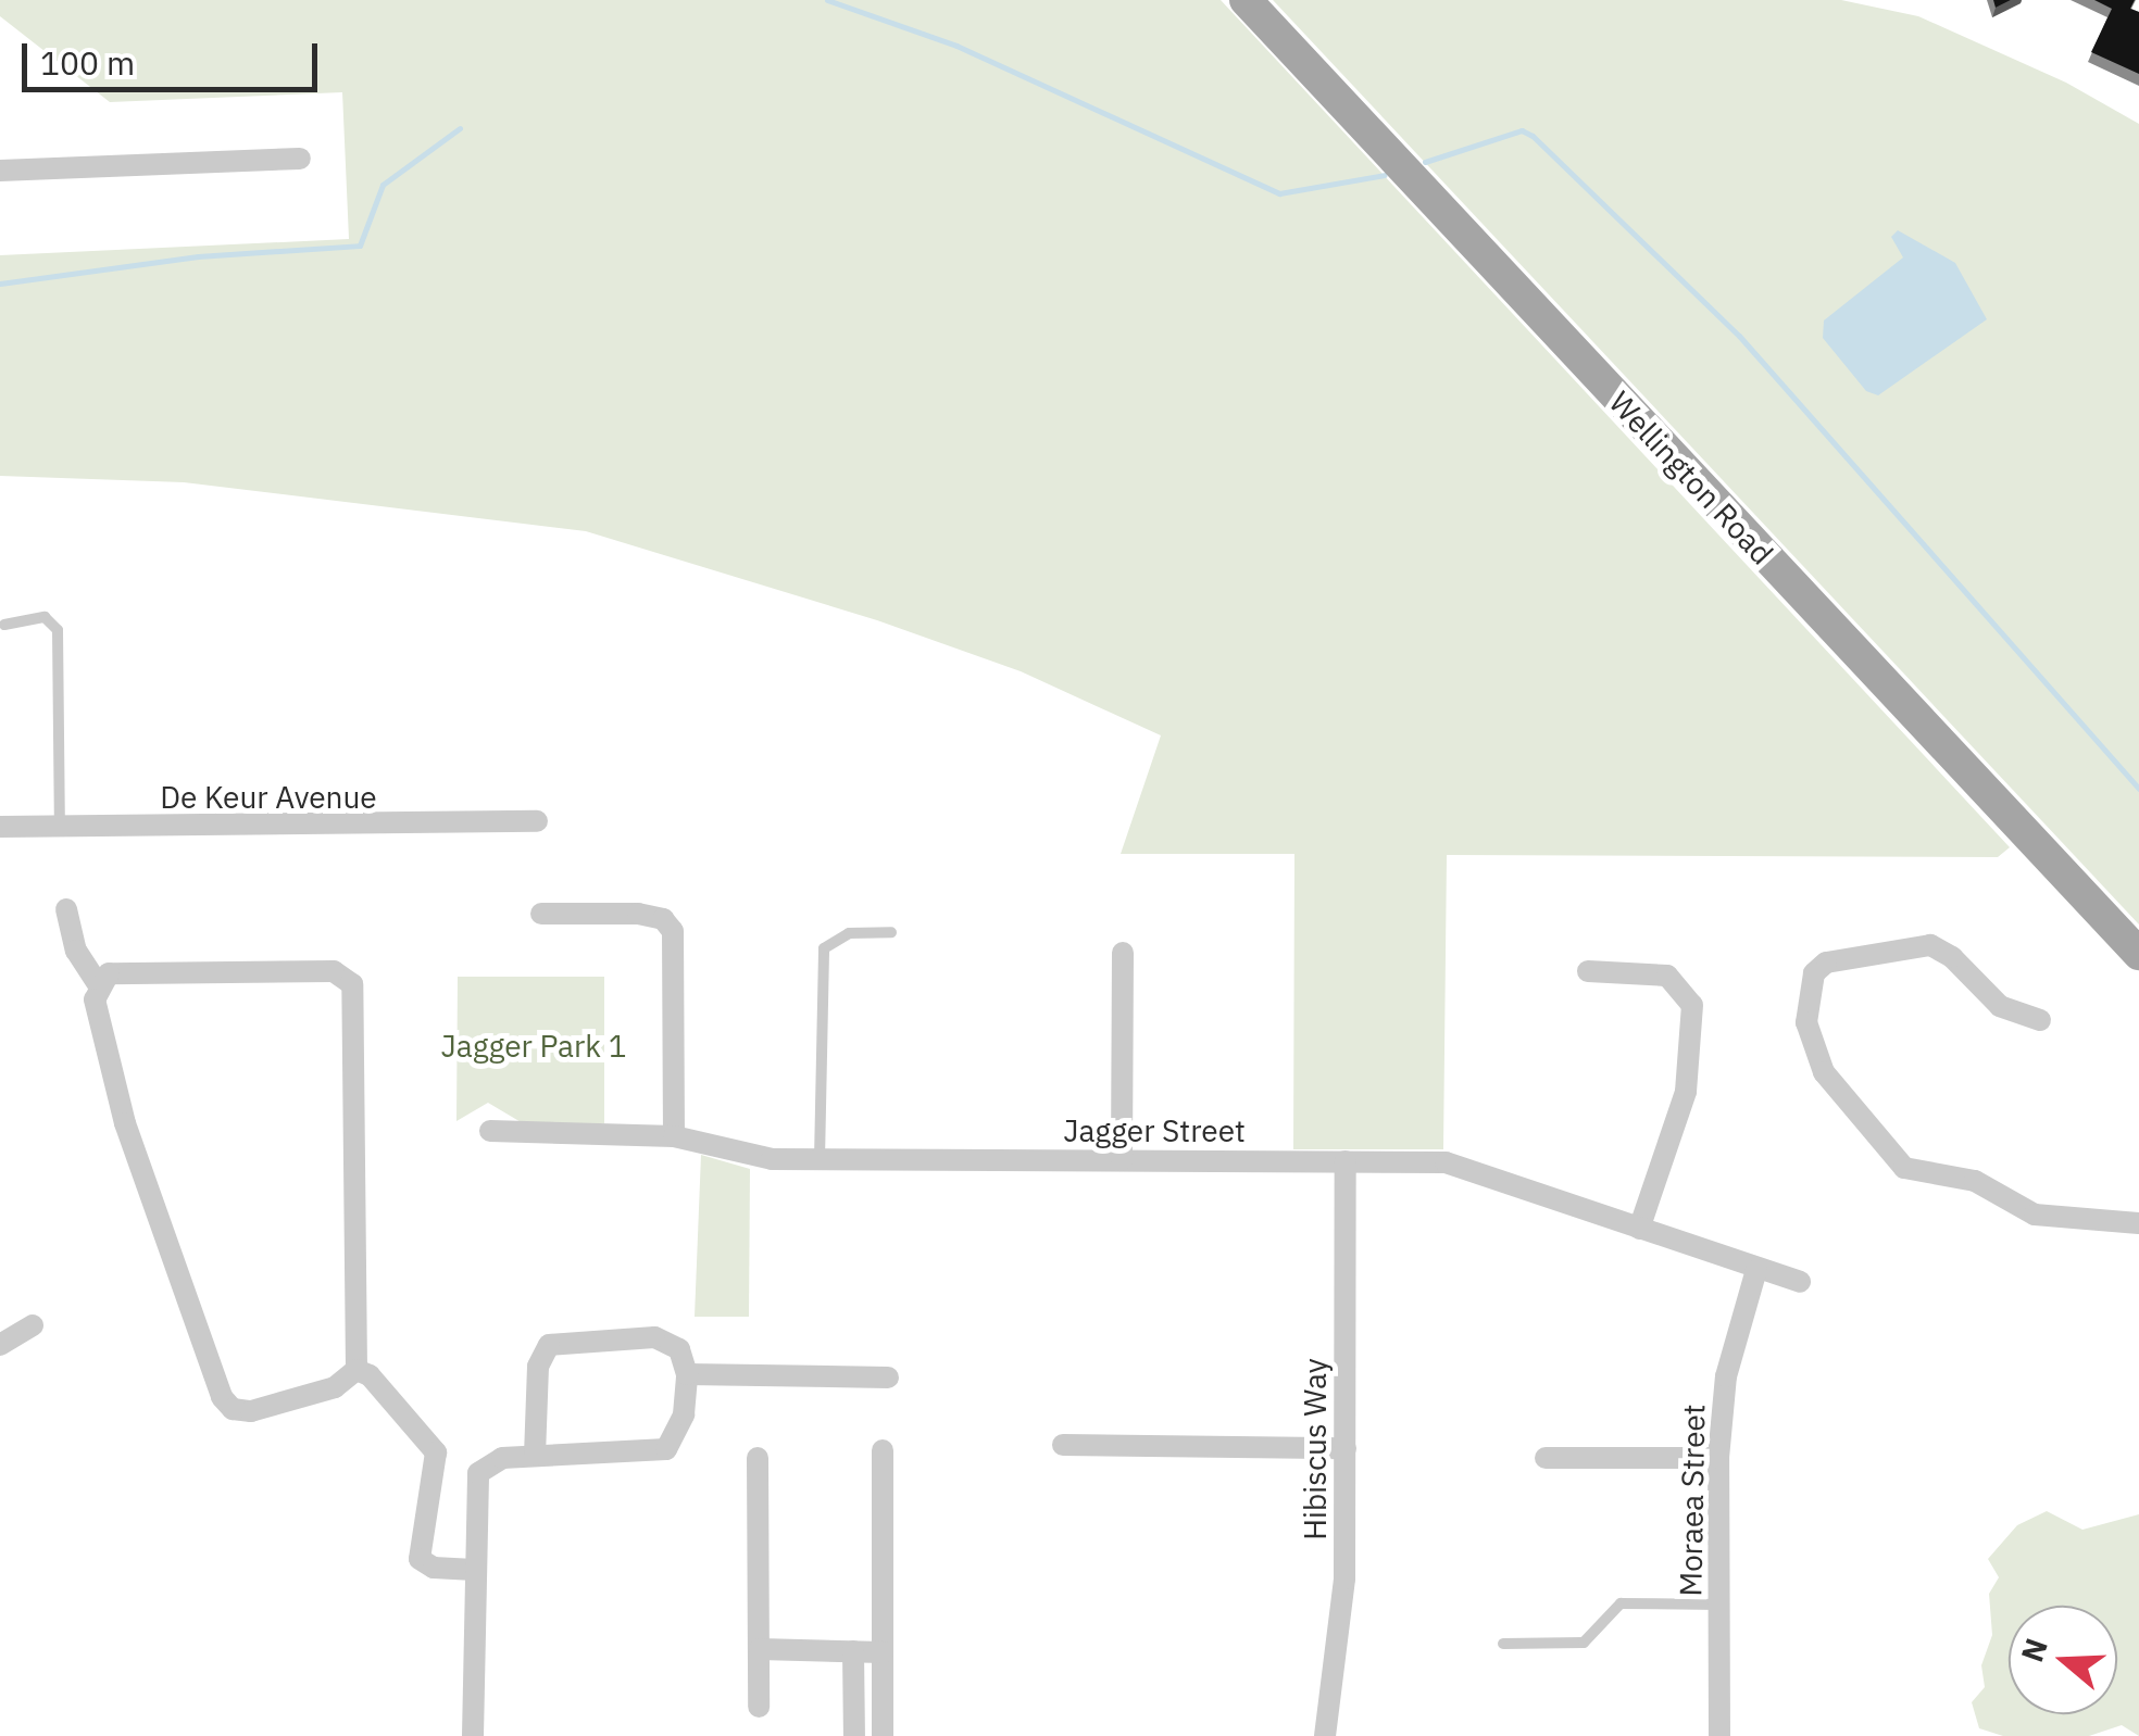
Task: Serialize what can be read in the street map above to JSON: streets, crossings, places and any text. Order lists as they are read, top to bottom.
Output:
{
  "streets": {
    "main road": ["Wellington Road"],
    "street": [
      "De Keur Avenue",
      "Jagger Street",
      "Hibiscus Way",
      "Moraea Street"
    ]
  },
  "crossings": [
    ["Jagger Street", "Hibiscus Way"],
    ["Jagger Street", "Moraea Street"]
  ],
  "parks": ["Jagger Park 1"],
  "scale_bar": "100 m",
  "north": "left"
}
